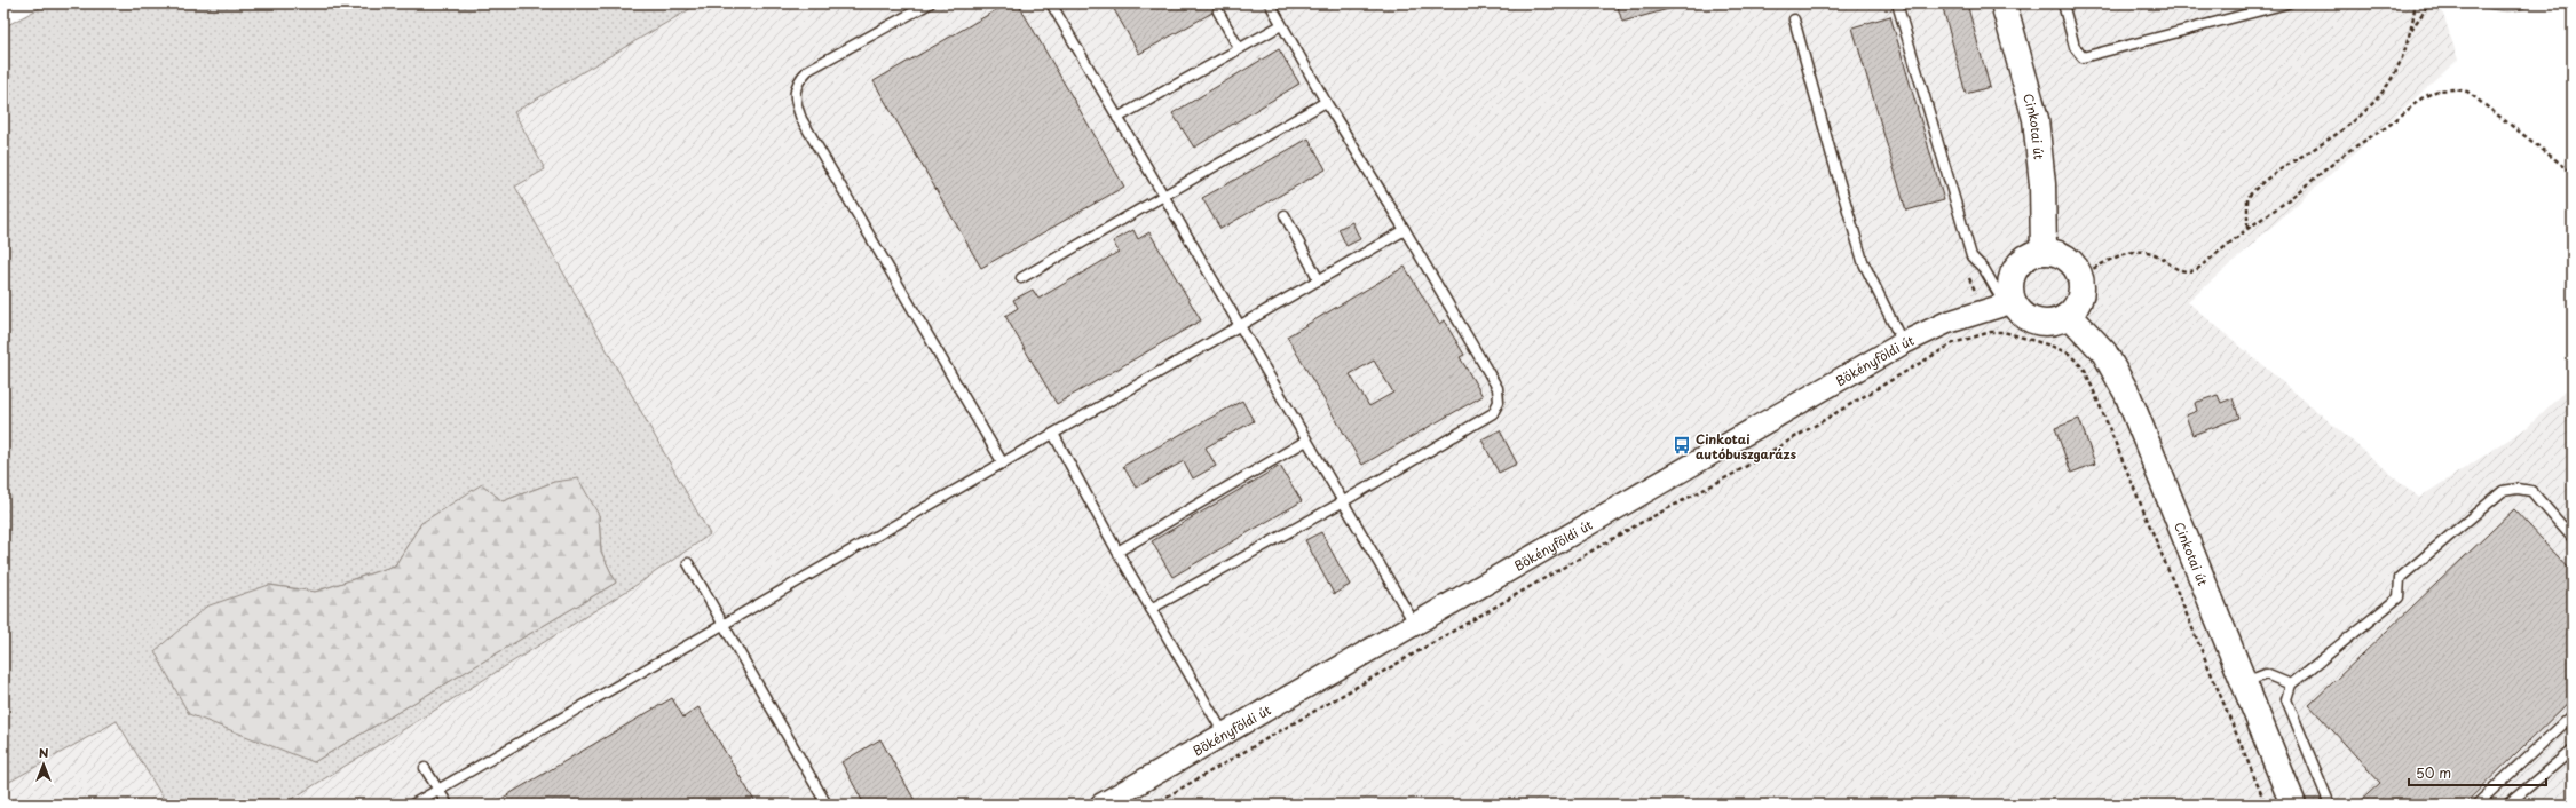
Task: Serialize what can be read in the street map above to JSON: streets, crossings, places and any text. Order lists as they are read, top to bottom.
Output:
{
  "streets": {
    "main road": ["Cinkotai út"],
    "street": ["Bökényföldi út"]
  },
  "crossings": [
    ["Cinkotai út", "Bökényföldi út"]
  ],
  "places": {
    "bus stop": ["Cinkotai autóbuszgarázs"]
  },
  "scale_bar": "50 m",
  "north": "top"
}
